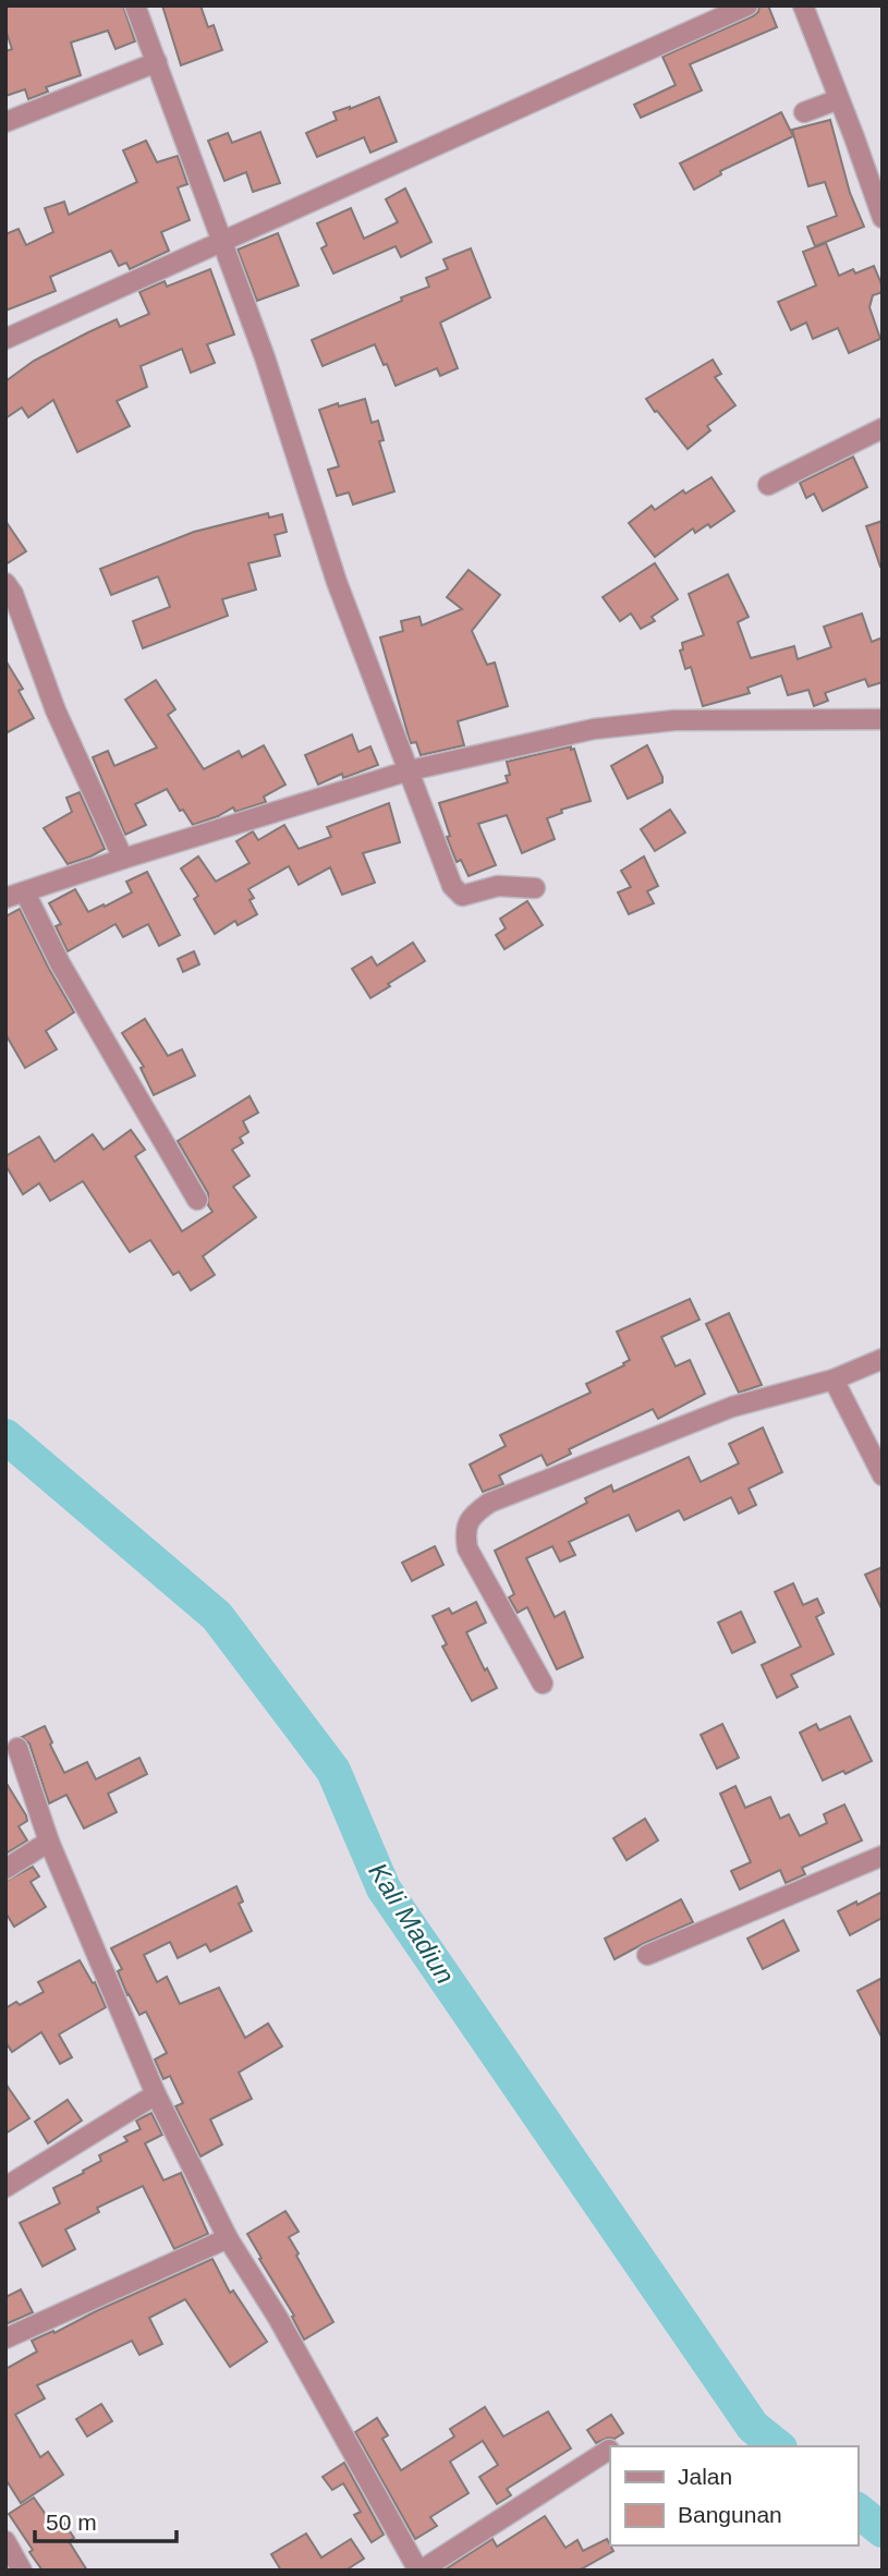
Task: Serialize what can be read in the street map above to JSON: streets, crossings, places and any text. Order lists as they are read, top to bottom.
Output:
{
  "water": ["Kali Madiun"],
  "legend": ["Jalan", "Bangunan"],
  "scale_bar": "50 m"
}
